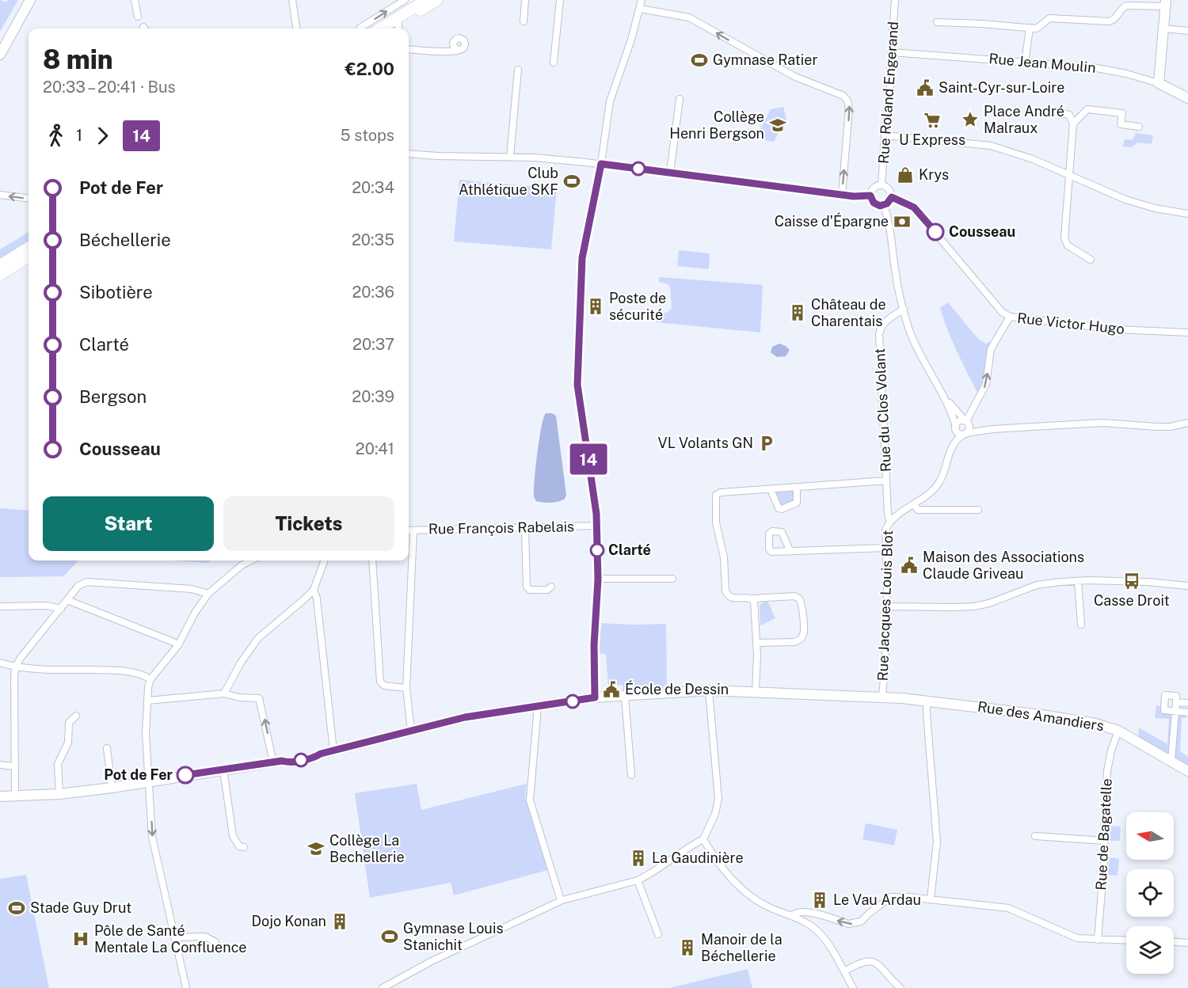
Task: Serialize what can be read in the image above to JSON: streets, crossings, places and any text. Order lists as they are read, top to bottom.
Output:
{
  "streets": {
    "street": [
      "Rue Jean Moulin",
      "Rue Roland Engerand",
      "Rue Victor Hugo",
      "Rue du Clos Volant",
      "Rue François Rabelais",
      "Rue Jacques Louis Blot",
      "Rue des Amandiers",
      "Rue de Bagatelle"
    ]
  },
  "crossings": [
    ["Rue Jean Moulin", "Rue Roland Engerand"],
    ["Rue Roland Engerand", "Rue Victor Hugo"],
    ["Rue du Clos Volant", "Rue Jacques Louis Blot"],
    ["Rue Jacques Louis Blot", "Rue des Amandiers"],
    ["Rue des Amandiers", "Rue de Bagatelle"]
  ],
  "places": {
    "sports": [
      "Gymnase Ratier",
      "Club Athlétique SKF",
      "Stade Guy Drut",
      "Gymnase Louis Stanichit"
    ],
    "public building": ["Saint-Cyr-sur-Loire", "Maison des Associations Claude Griveau", "École de Dessin"],
    "place": ["Place André Malraux"],
    "supermarket": ["U Express"],
    "school or university": ["Collège Henri Bergson", "Collège La Bechellerie"],
    "shop": ["Krys"],
    "bank": ["Caisse d'Épargne"],
    "other": ["Cousseau", "Clarté", "Pot de Fer"],
    "building": [
      "Poste de sécurité",
      "Château de Charentais",
      "La Gaudinière",
      "Le Vau Ardau",
      "Dojo Konan",
      "Manoir de la Béchellerie"
    ],
    "parking": ["VL Volants GN"],
    "bus stop": ["Casse Droit"],
    "hospital": ["Pôle de Santé Mentale La Confluence"]
  },
  "lines": ["bus line 14"],
  "north": "left",
  "page": {
    "on_map": "14",
    "heading": ["8 min", "20:33 – 20:41 · Bus", "€2.00"],
    "legs": ["1", "14", "5 stops"],
    "list": [
      {
        "name": "Pot de Fer",
        "value": "20:34"
      },
      {
        "name": "Béchellerie",
        "value": "20:35"
      },
      {
        "name": "Sibotière",
        "value": "20:36"
      },
      {
        "name": "Clarté",
        "value": "20:37"
      },
      {
        "name": "Bergson",
        "value": "20:39"
      },
      {
        "name": "Cousseau",
        "value": "20:41"
      }
    ],
    "buttons": ["Start", "Tickets"]
  }
}
